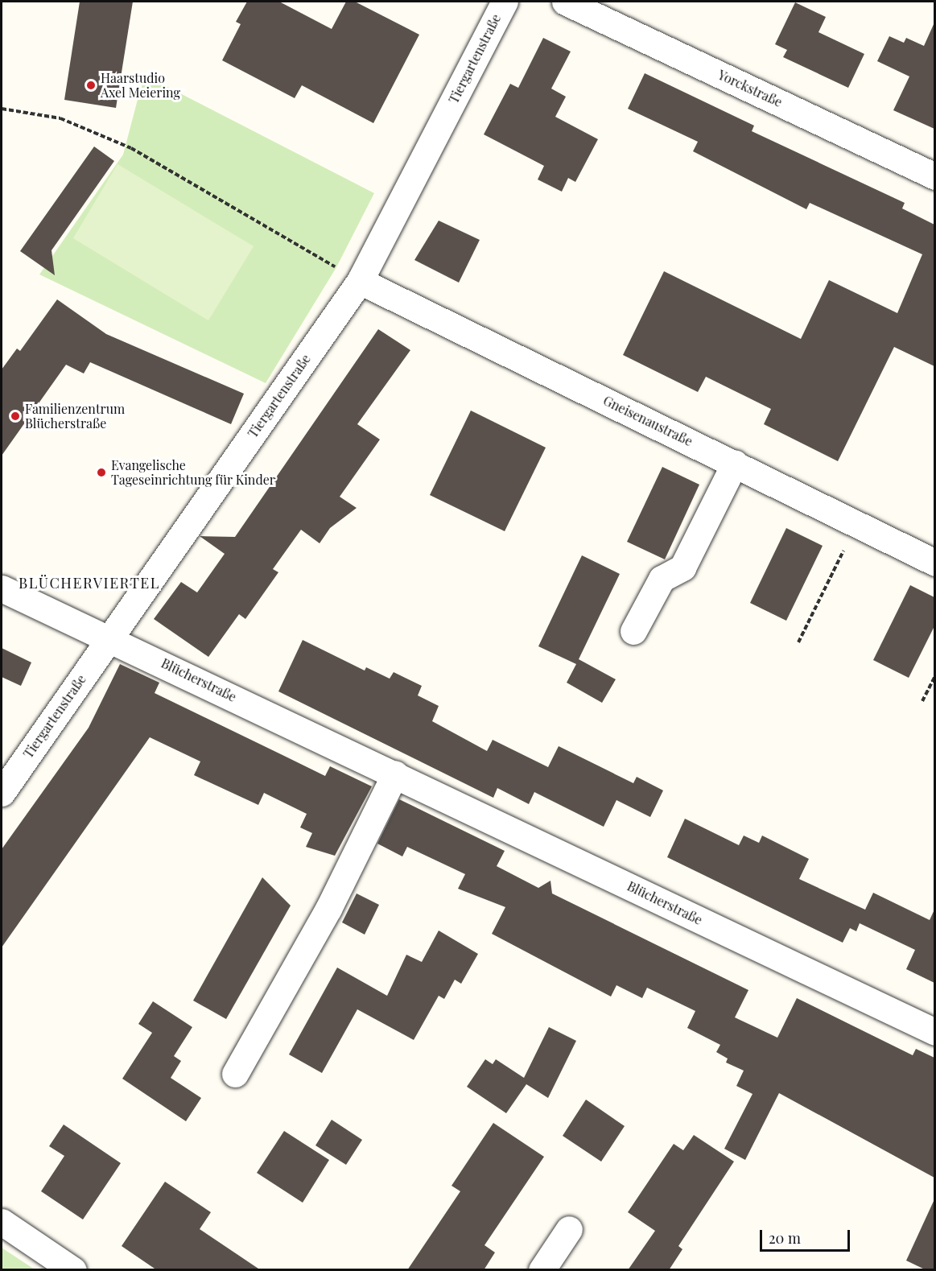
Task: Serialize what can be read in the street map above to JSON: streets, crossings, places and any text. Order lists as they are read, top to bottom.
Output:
{
  "streets": {
    "street": [
      "Tiergartenstraße",
      "Yorckstraße",
      "Gneisenaustraße",
      "Blücherstraße"
    ]
  },
  "crossings": [
    ["Tiergartenstraße", "Gneisenaustraße"],
    ["Tiergartenstraße", "Blücherstraße"]
  ],
  "districts": ["BLÜCHERVIERTEL"],
  "places": ["Haarstudio Axel Meiering", "Familienzentrum Blücherstraße", "Evangelische Tageseinrichtung für Kinder"],
  "scale_bar": "20 m"
}
